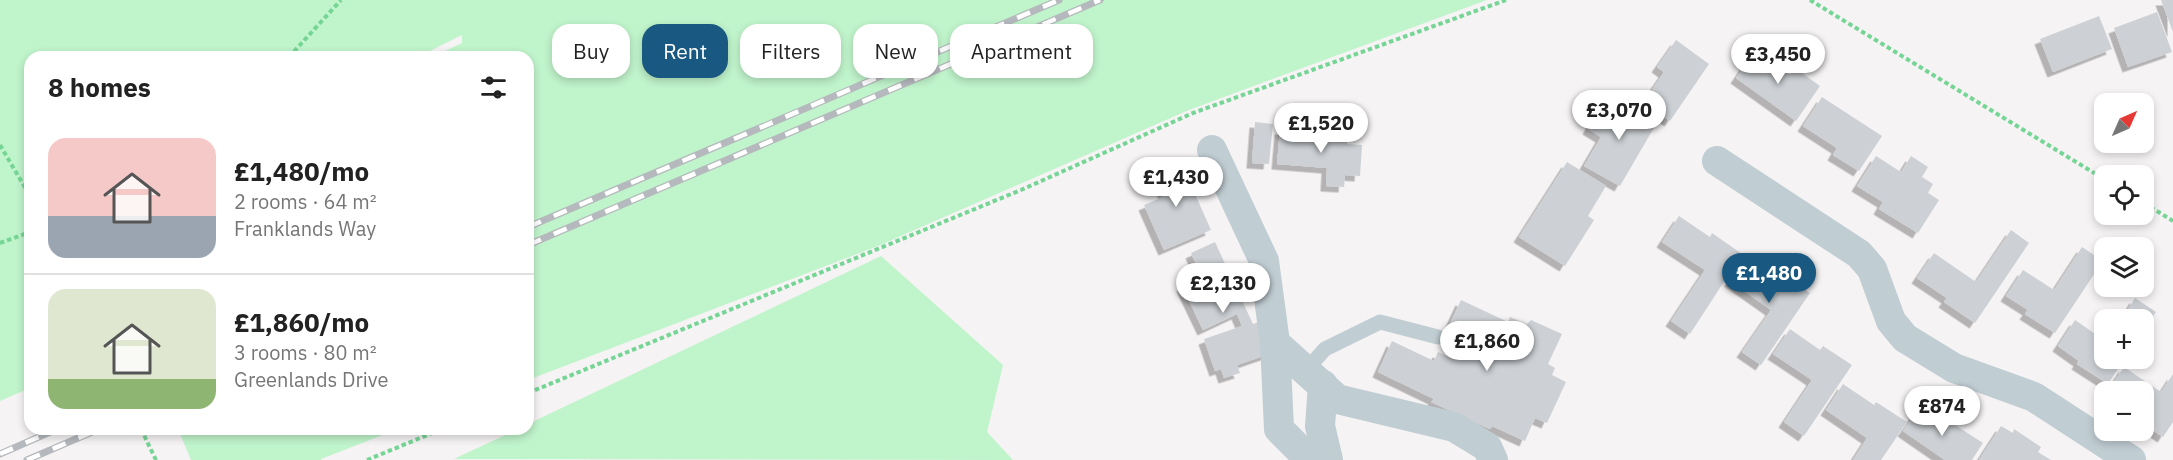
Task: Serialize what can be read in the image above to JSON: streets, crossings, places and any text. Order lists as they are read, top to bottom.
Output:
{
  "north": "top right",
  "page": {
    "chip": [
      "Buy",
      "Rent",
      "Filters",
      "New",
      "Apartment"
    ],
    "price": [
      "£3,450",
      "£3,070",
      "£1,520",
      "£1,430",
      "£1,480",
      "£2,130",
      "£1,860",
      "£874"
    ],
    "heading": "8 homes",
    "map_buttons": ["+", "−"],
    "list": [
      {
        "name": "£1,480/mo",
        "note": "2 rooms · 64 m² · Franklands Way"
      },
      {
        "name": "£1,860/mo",
        "note": "3 rooms · 80 m² · Greenlands Drive"
      }
    ]
  }
}
